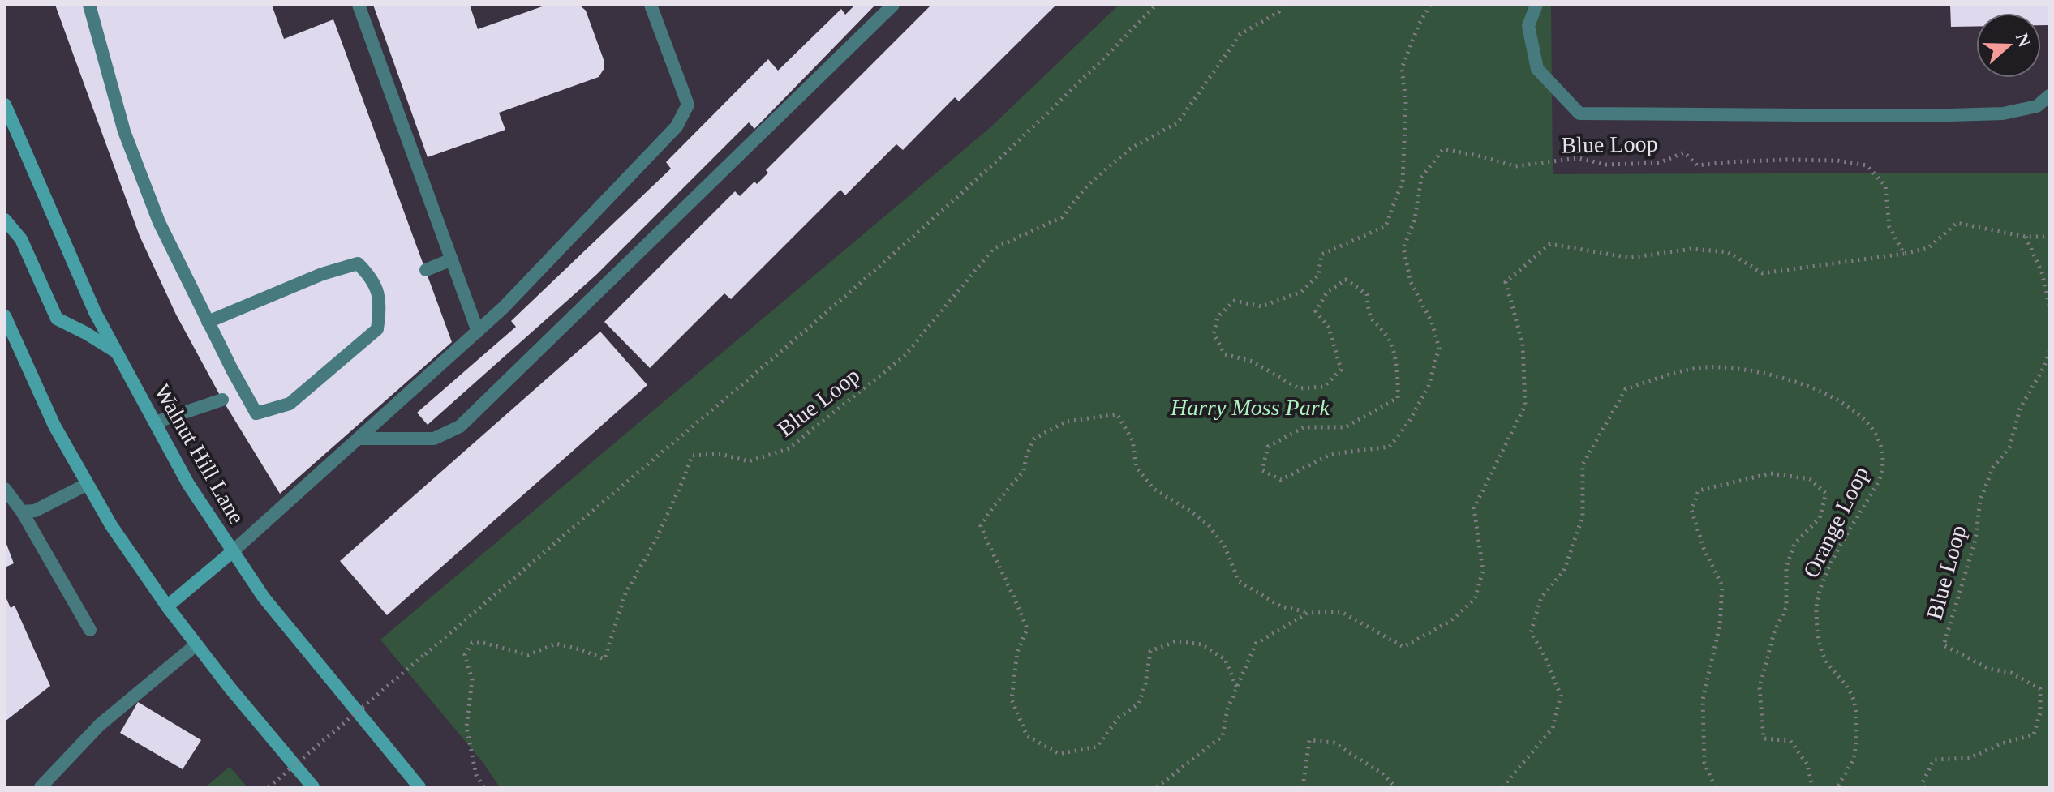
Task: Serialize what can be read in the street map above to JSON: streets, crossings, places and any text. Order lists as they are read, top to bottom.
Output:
{
  "streets": {
    "main road": ["Walnut Hill Lane"],
    "path": ["Blue Loop", "Orange Loop"]
  },
  "parks": ["Harry Moss Park"],
  "north": "right"
}
